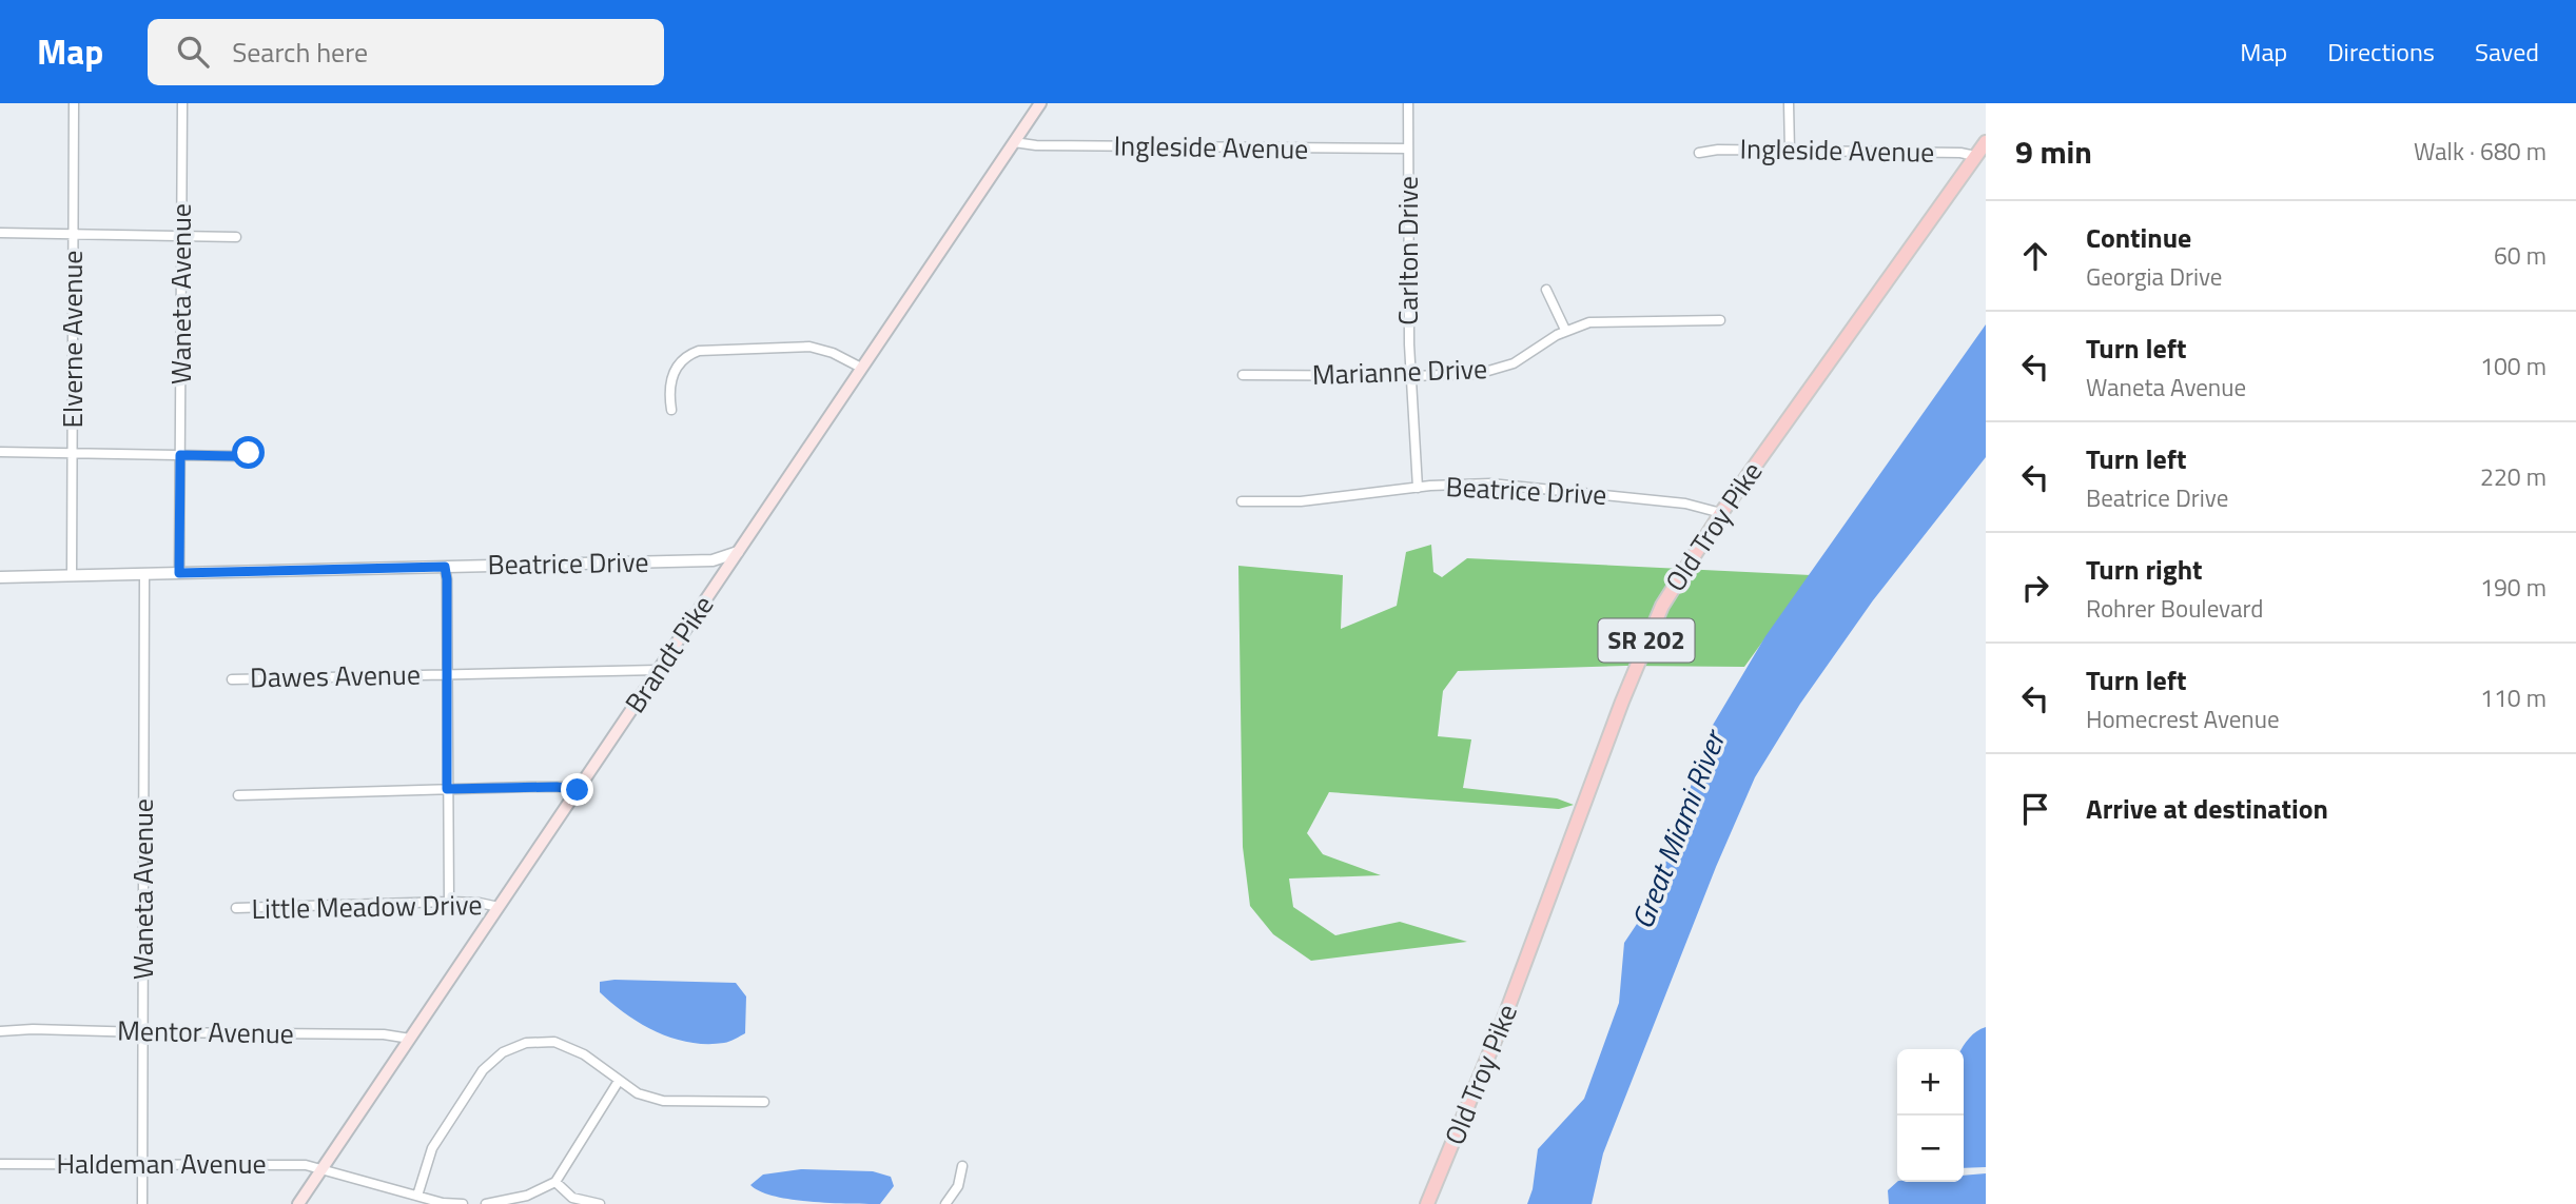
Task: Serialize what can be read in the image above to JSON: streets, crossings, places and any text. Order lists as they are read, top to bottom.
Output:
{
  "streets": {
    "main road": ["Old Troy Pike", "SR 202", "Brandt Pike"],
    "street": [
      "Ingleside Avenue",
      "Carlton Drive",
      "Waneta Avenue",
      "Elverne Avenue",
      "Marianne Drive",
      "Beatrice Drive",
      "Dawes Avenue",
      "Little Meadow Drive",
      "Mentor Avenue",
      "Haldeman Avenue"
    ]
  },
  "crossings": [
    ["Ingleside Avenue", "Carlton Drive"],
    ["Ingleside Avenue", "Old Troy Pike"],
    ["Ingleside Avenue", "Brandt Pike"],
    ["Carlton Drive", "Marianne Drive"],
    ["Carlton Drive", "Beatrice Drive"],
    ["Waneta Avenue", "Beatrice Drive"],
    ["Waneta Avenue", "Mentor Avenue"],
    ["Waneta Avenue", "Haldeman Avenue"],
    ["Elverne Avenue", "Beatrice Drive"],
    ["Beatrice Drive", "Old Troy Pike"],
    ["Beatrice Drive", "Brandt Pike"],
    ["Brandt Pike", "Dawes Avenue"],
    ["Brandt Pike", "Little Meadow Drive"],
    ["Brandt Pike", "Mentor Avenue"],
    ["Brandt Pike", "Haldeman Avenue"]
  ],
  "water": ["Great Miami River"],
  "page": {
    "header": "Map",
    "search": "Search here",
    "nav": ["Map", "Directions", "Saved"],
    "heading": ["9 min", "Walk · 680 m"],
    "list": [
      ["Continue", "Georgia Drive", "60 m"],
      ["Turn left", "Waneta Avenue", "100 m"],
      ["Turn left", "Beatrice Drive", "220 m"],
      ["Turn right", "Rohrer Boulevard", "190 m"],
      ["Turn left", "Homecrest Avenue", "110 m"],
      "Arrive at destination"
    ],
    "map_buttons": ["+", "−"]
  }
}
